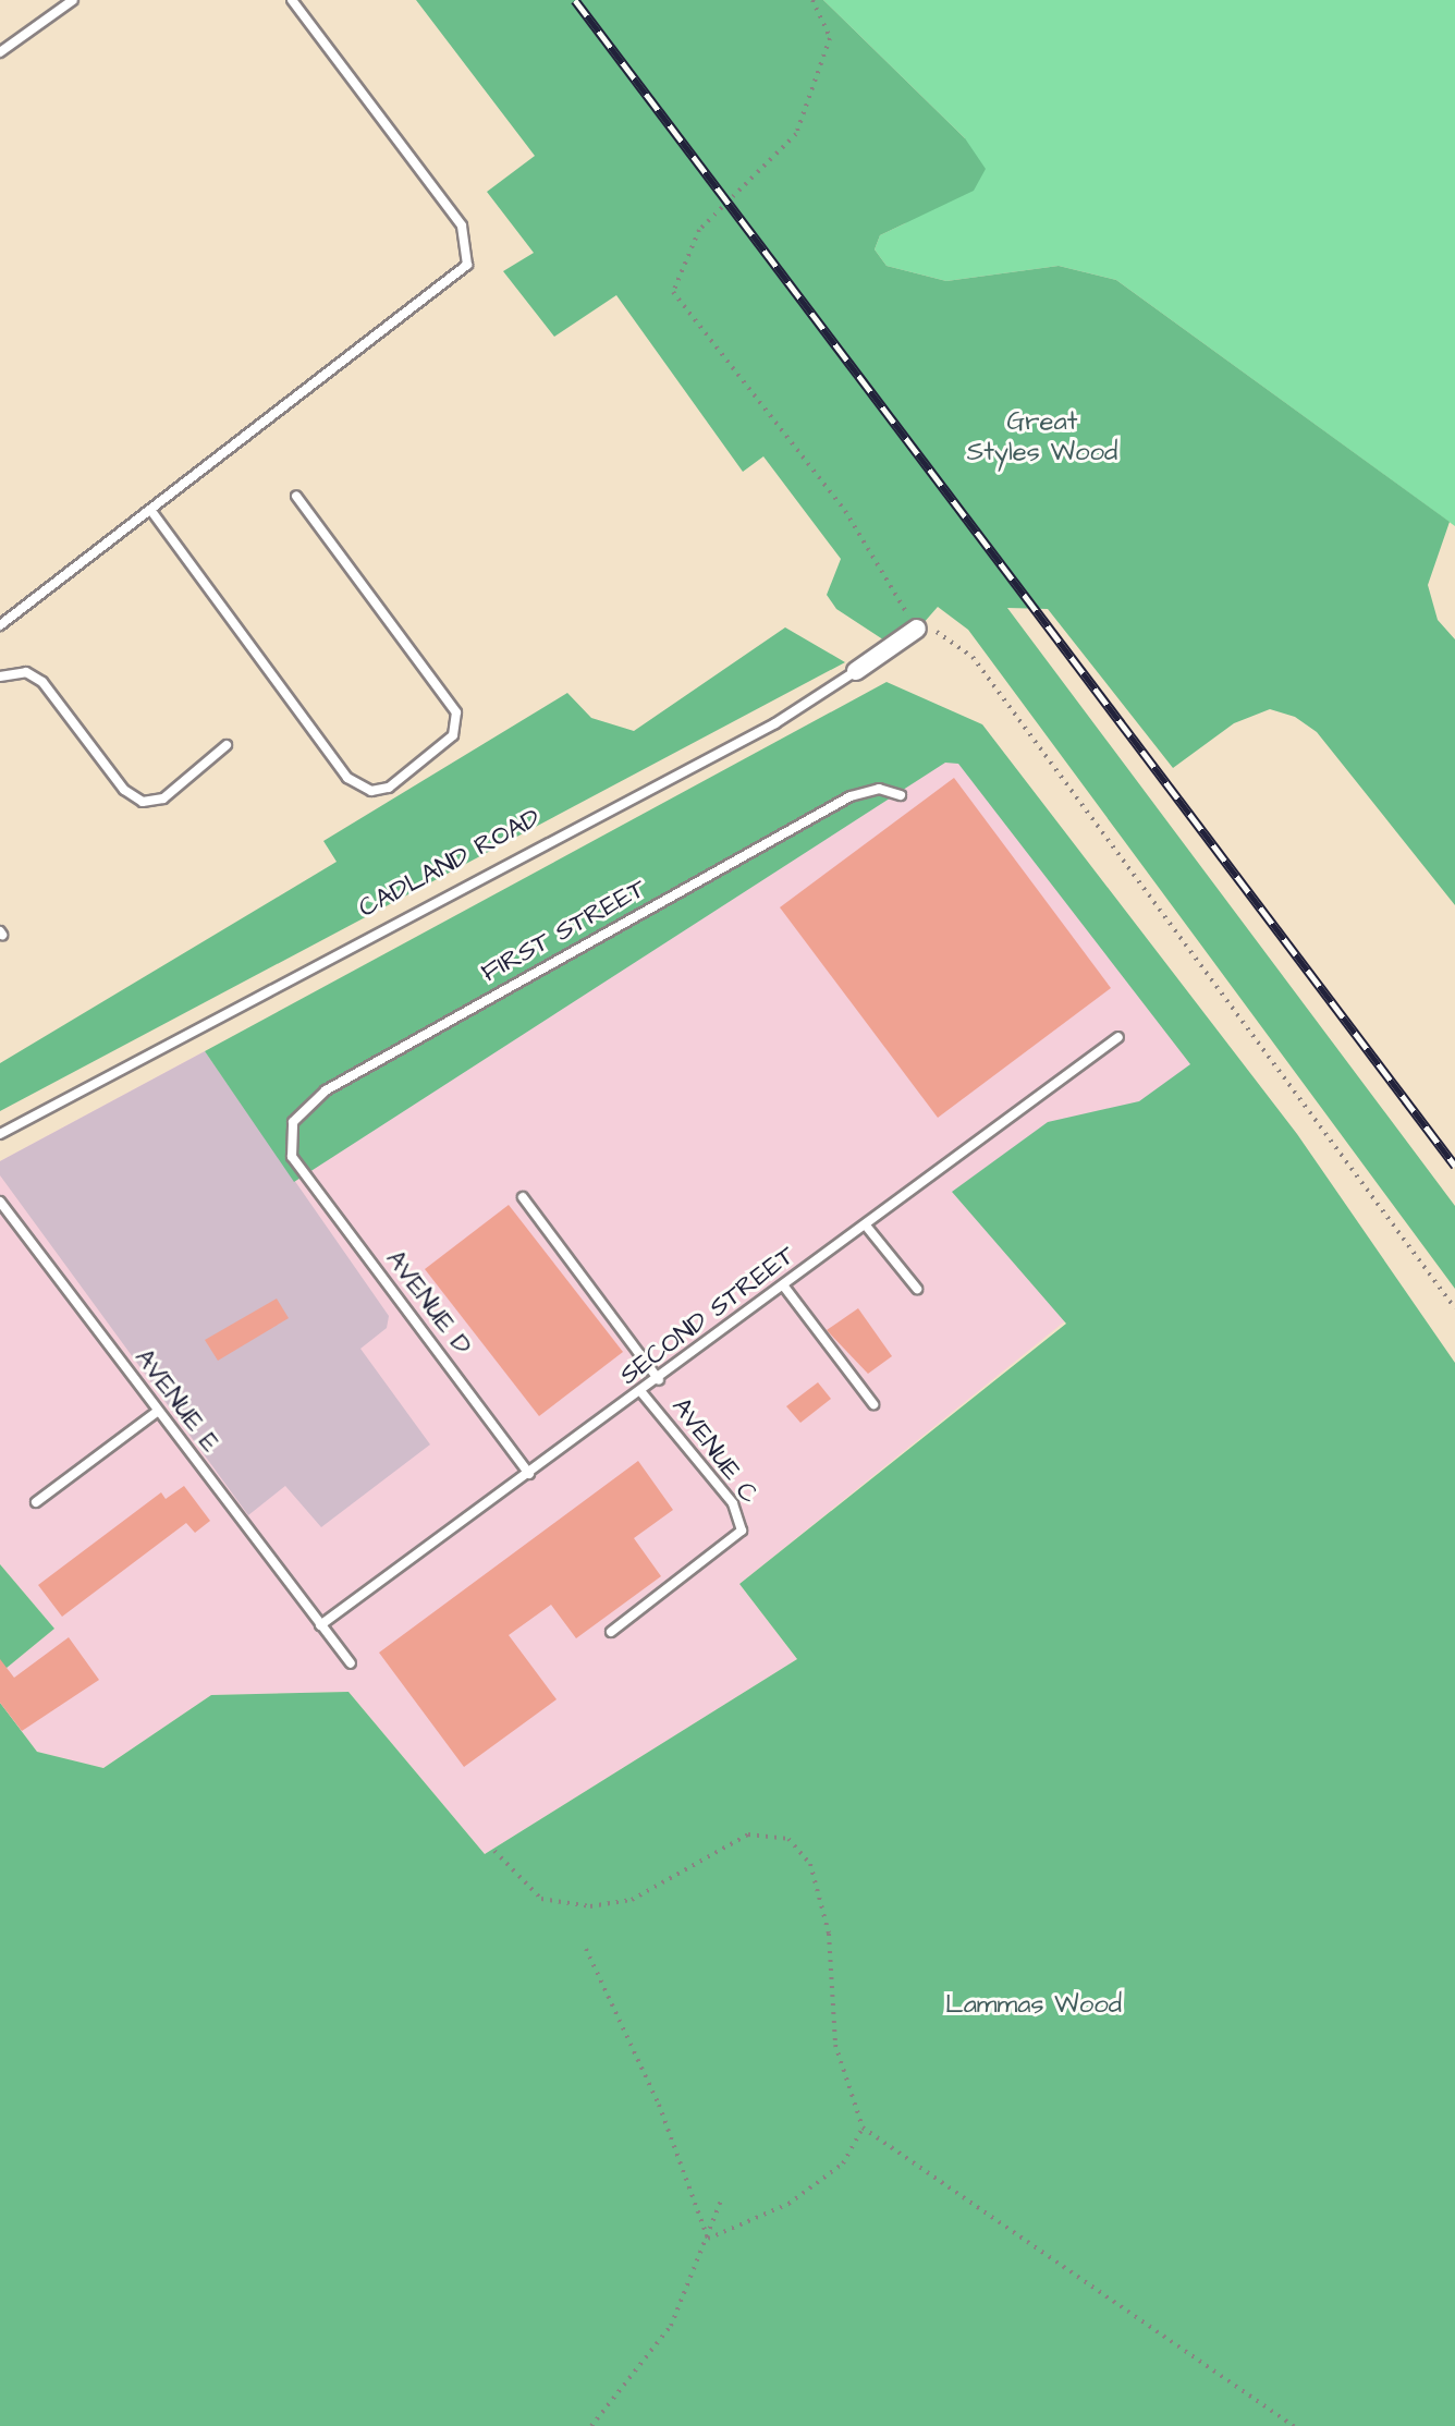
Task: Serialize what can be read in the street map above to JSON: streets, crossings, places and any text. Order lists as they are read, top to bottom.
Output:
{
  "streets": {
    "street": ["CADLAND ROAD"],
    "lane": [
      "FIRST STREET",
      "AVENUE D",
      "SECOND STREET",
      "AVENUE E",
      "AVENUE C"
    ]
  },
  "crossings": [
    ["FIRST STREET", "AVENUE D"],
    ["AVENUE D", "SECOND STREET"],
    ["SECOND STREET", "AVENUE E"],
    ["SECOND STREET", "AVENUE C"]
  ],
  "parks": ["Great Styles Wood", "Lammas Wood"]
}
